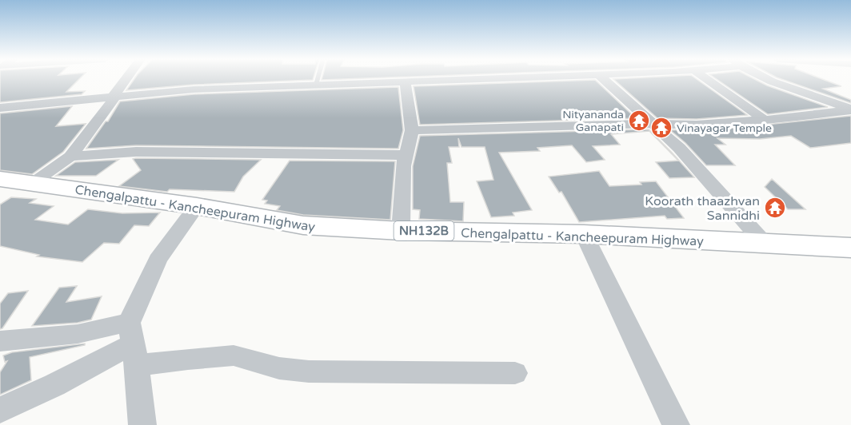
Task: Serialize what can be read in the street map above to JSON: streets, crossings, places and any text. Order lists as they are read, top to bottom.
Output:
{
  "streets": {
    "highway": ["Chengalpattu - Kancheepuram Highway", "NH132B"]
  },
  "places": {
    "temple": ["Nityananda Ganapati", "Vinayagar Temple", "Koorath thaazhvan Sannidhi"]
  }
}
